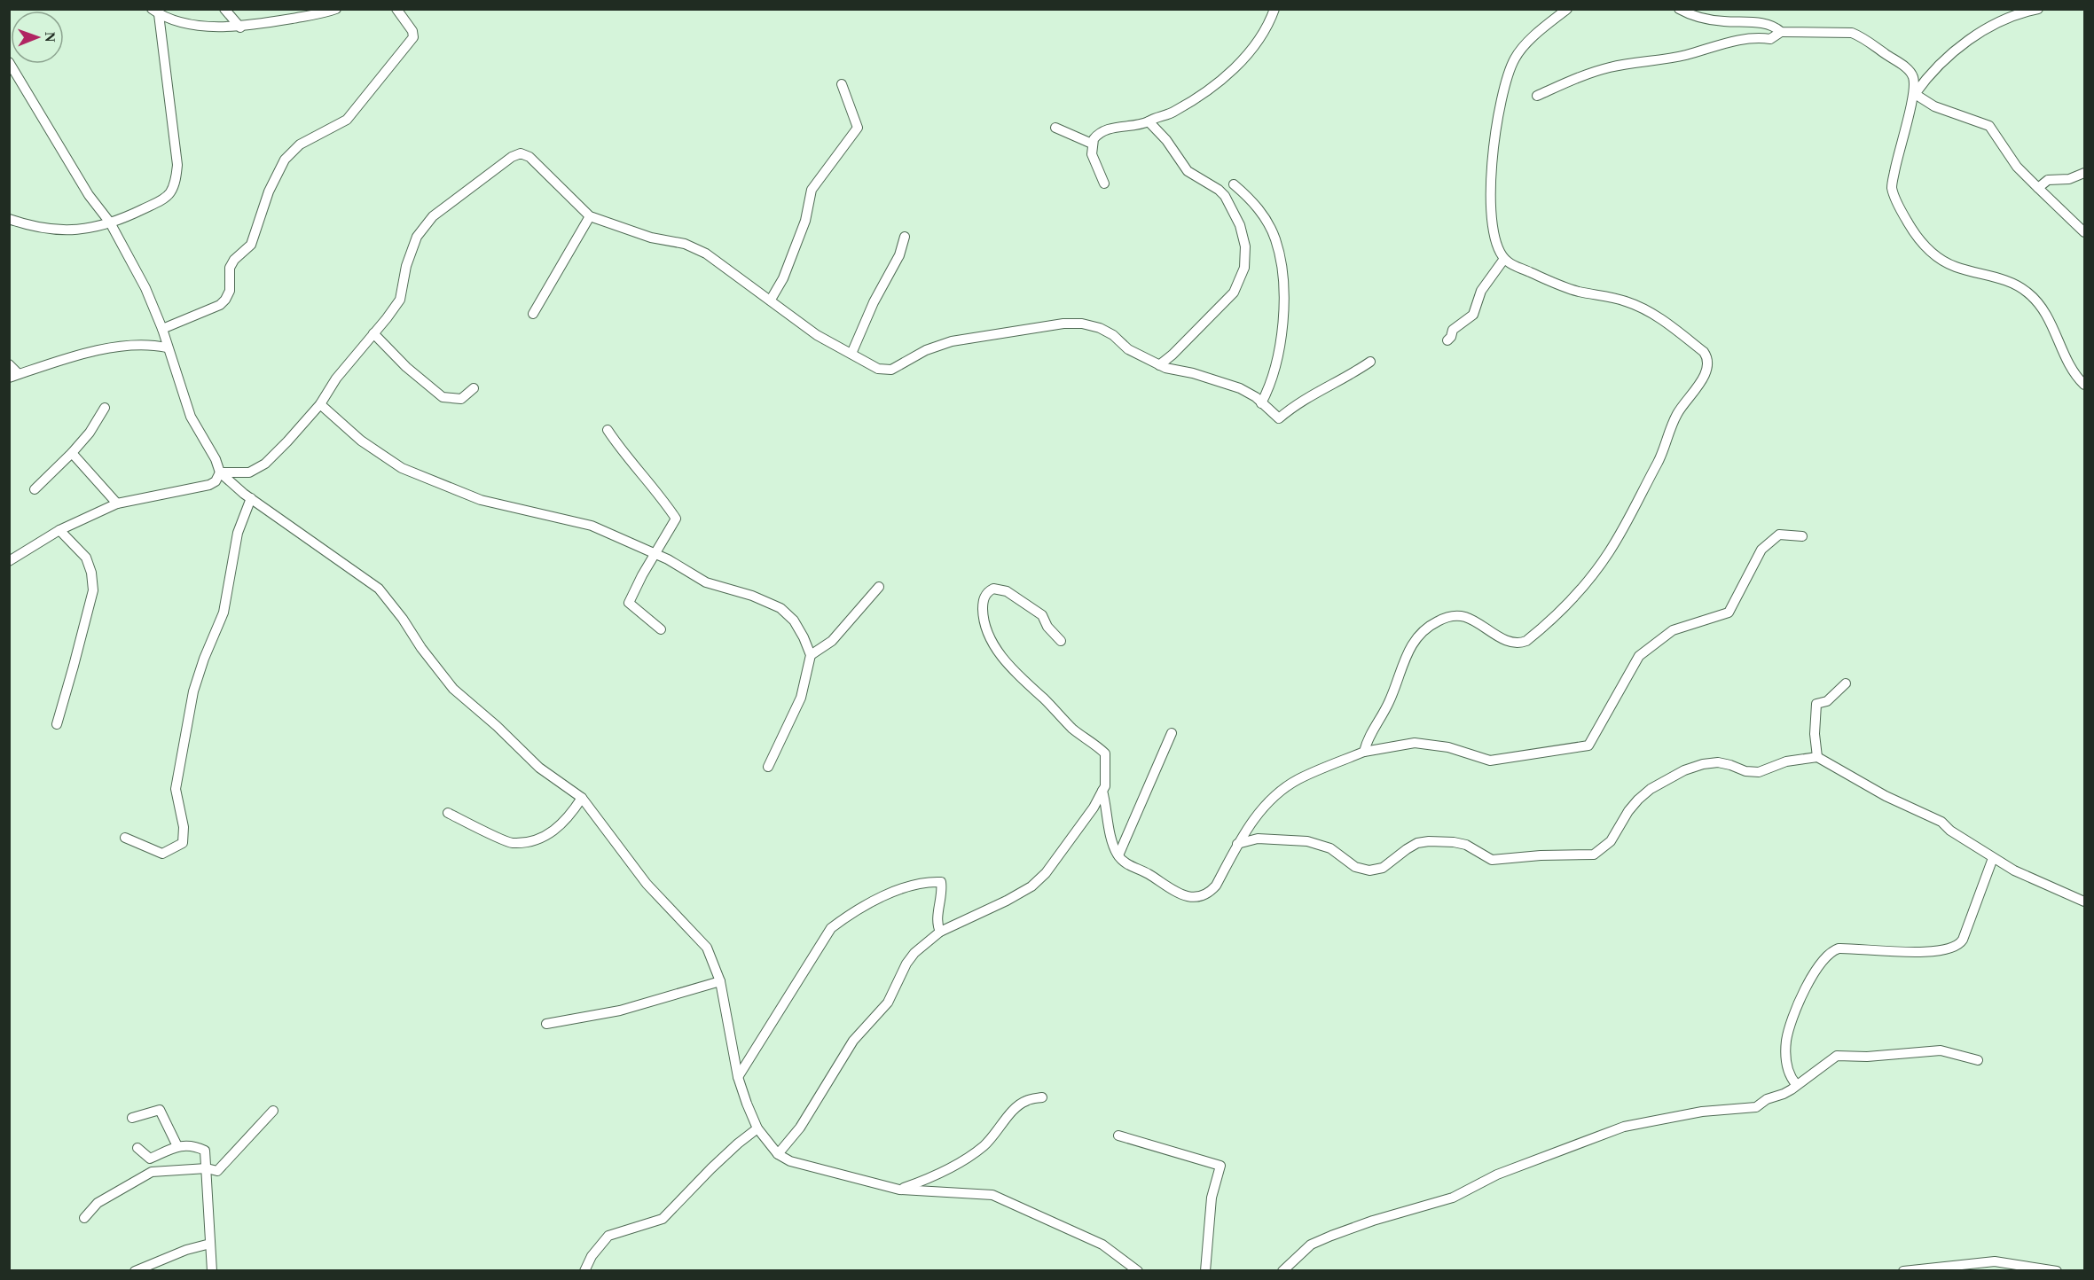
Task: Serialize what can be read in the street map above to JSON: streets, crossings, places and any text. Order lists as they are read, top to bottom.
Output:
{
  "north": "right"
}
